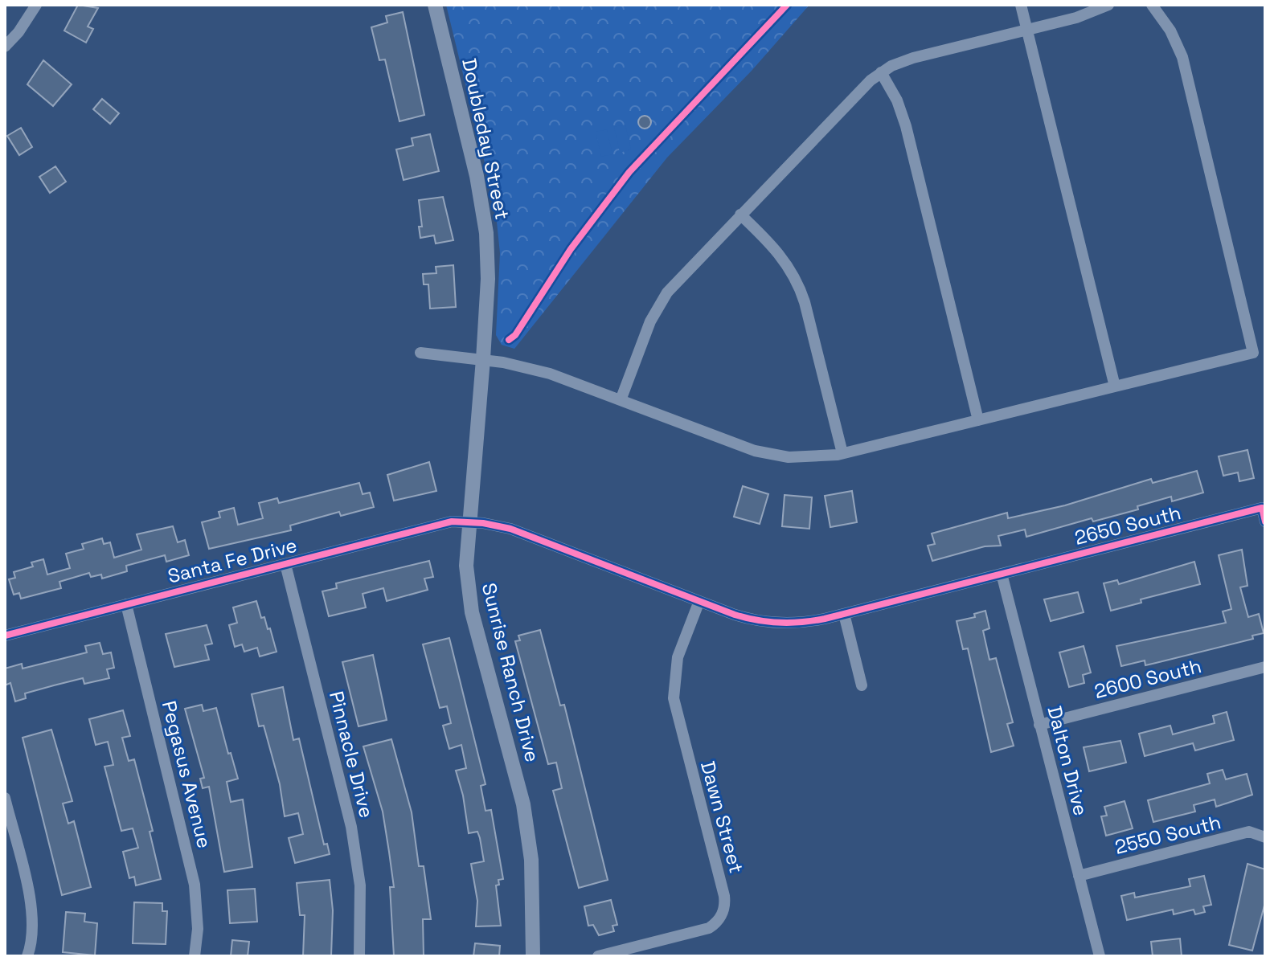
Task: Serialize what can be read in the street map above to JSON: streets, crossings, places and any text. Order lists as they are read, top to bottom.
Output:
{
  "streets": {
    "street": [
      "Doubleday Street",
      "2650 South",
      "Santa Fe Drive",
      "Sunrise Ranch Drive",
      "2600 South",
      "Pinnacle Drive",
      "Dalton Drive",
      "Pegasus Avenue",
      "Dawn Street",
      "2550 South"
    ]
  },
  "crossings": [
    ["Doubleday Street", "Sunrise Ranch Drive"],
    ["2650 South", "Santa Fe Drive"],
    ["2650 South", "Dalton Drive"],
    ["2650 South", "Dawn Street"],
    ["Santa Fe Drive", "Sunrise Ranch Drive"],
    ["Santa Fe Drive", "Pinnacle Drive"],
    ["Santa Fe Drive", "Pegasus Avenue"],
    ["Santa Fe Drive", "Dawn Street"],
    ["2600 South", "Dalton Drive"],
    ["Dalton Drive", "2550 South"]
  ]
}
